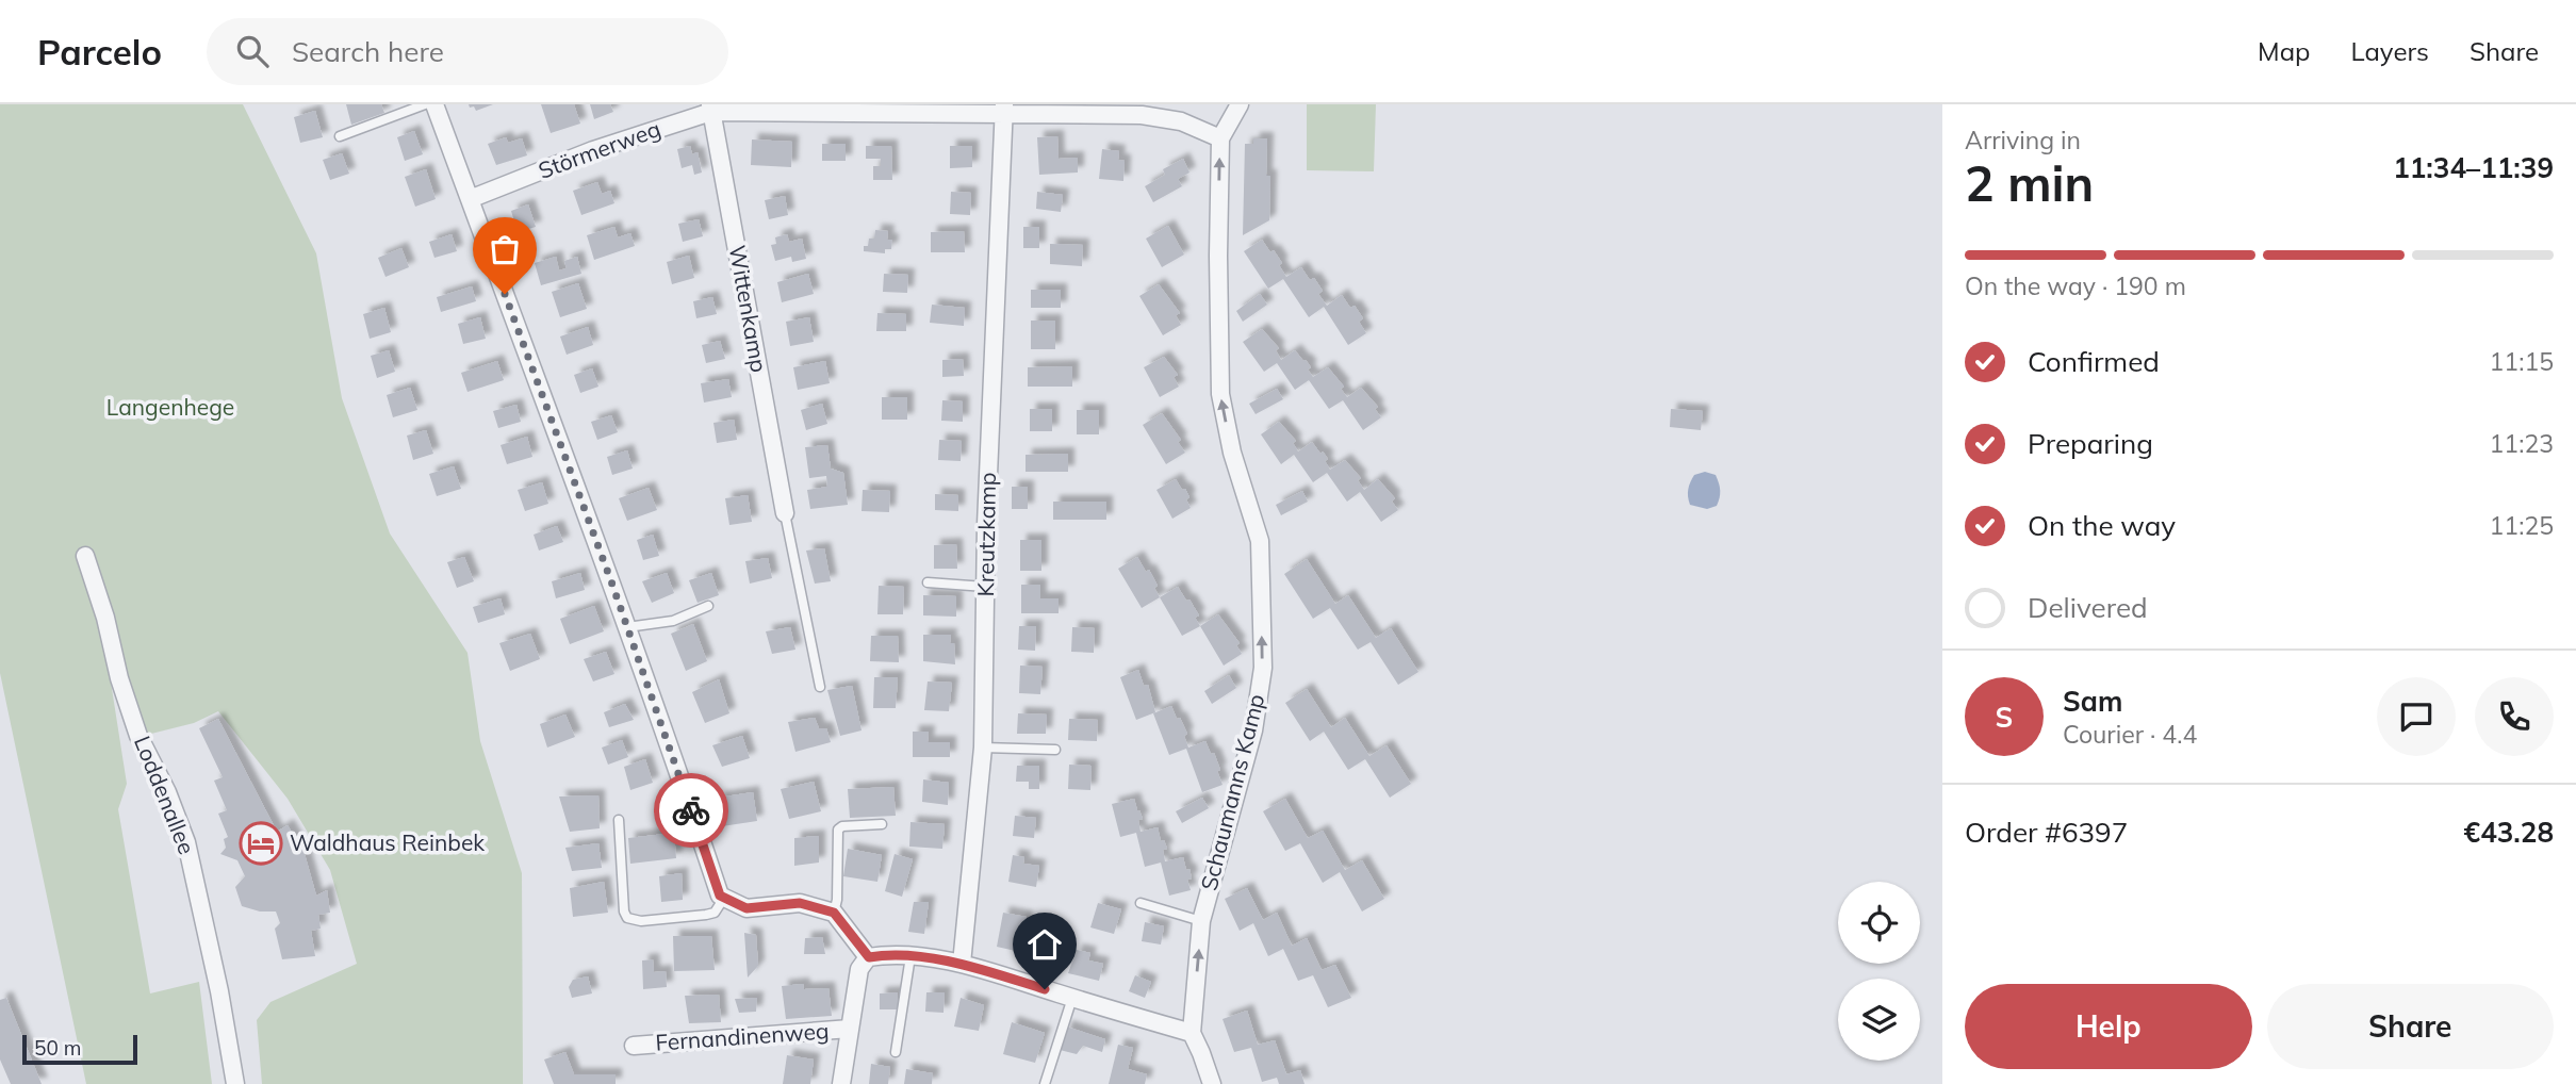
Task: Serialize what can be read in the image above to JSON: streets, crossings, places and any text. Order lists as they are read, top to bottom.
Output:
{
  "streets": {
    "street": [
      "Störmerweg",
      "Wittenkamp",
      "Kreutzkamp",
      "Schaumanns Kamp",
      "Loddenallee",
      "Fernandinenweg"
    ]
  },
  "crossings": [
    ["Störmerweg", "Wittenkamp"],
    ["Störmerweg", "Kreutzkamp"],
    ["Störmerweg", "Schaumanns Kamp"]
  ],
  "one_way": ["Schaumanns Kamp"],
  "parks": ["Langenhege"],
  "places": {
    "hotel": ["Waldhaus Reinbek"]
  },
  "scale_bar": "50 m",
  "page": {
    "header": "Parcelo",
    "search": "Search here",
    "nav": ["Map", "Layers", "Share"],
    "heading": ["2 min", "Arriving in", "11:34–11:39"],
    "panel": [
      "Sam",
      "Courier · 4.4",
      "Order #6397",
      "€43.28"
    ],
    "bar": "On the way · 190 m",
    "list": [
      ["Confirmed", "11:15"],
      ["Preparing", "11:23"],
      ["On the way", "11:25"],
      "Delivered"
    ],
    "round": "S",
    "buttons": ["Help", "Share"],
    "scale": "50 m"
  }
}
